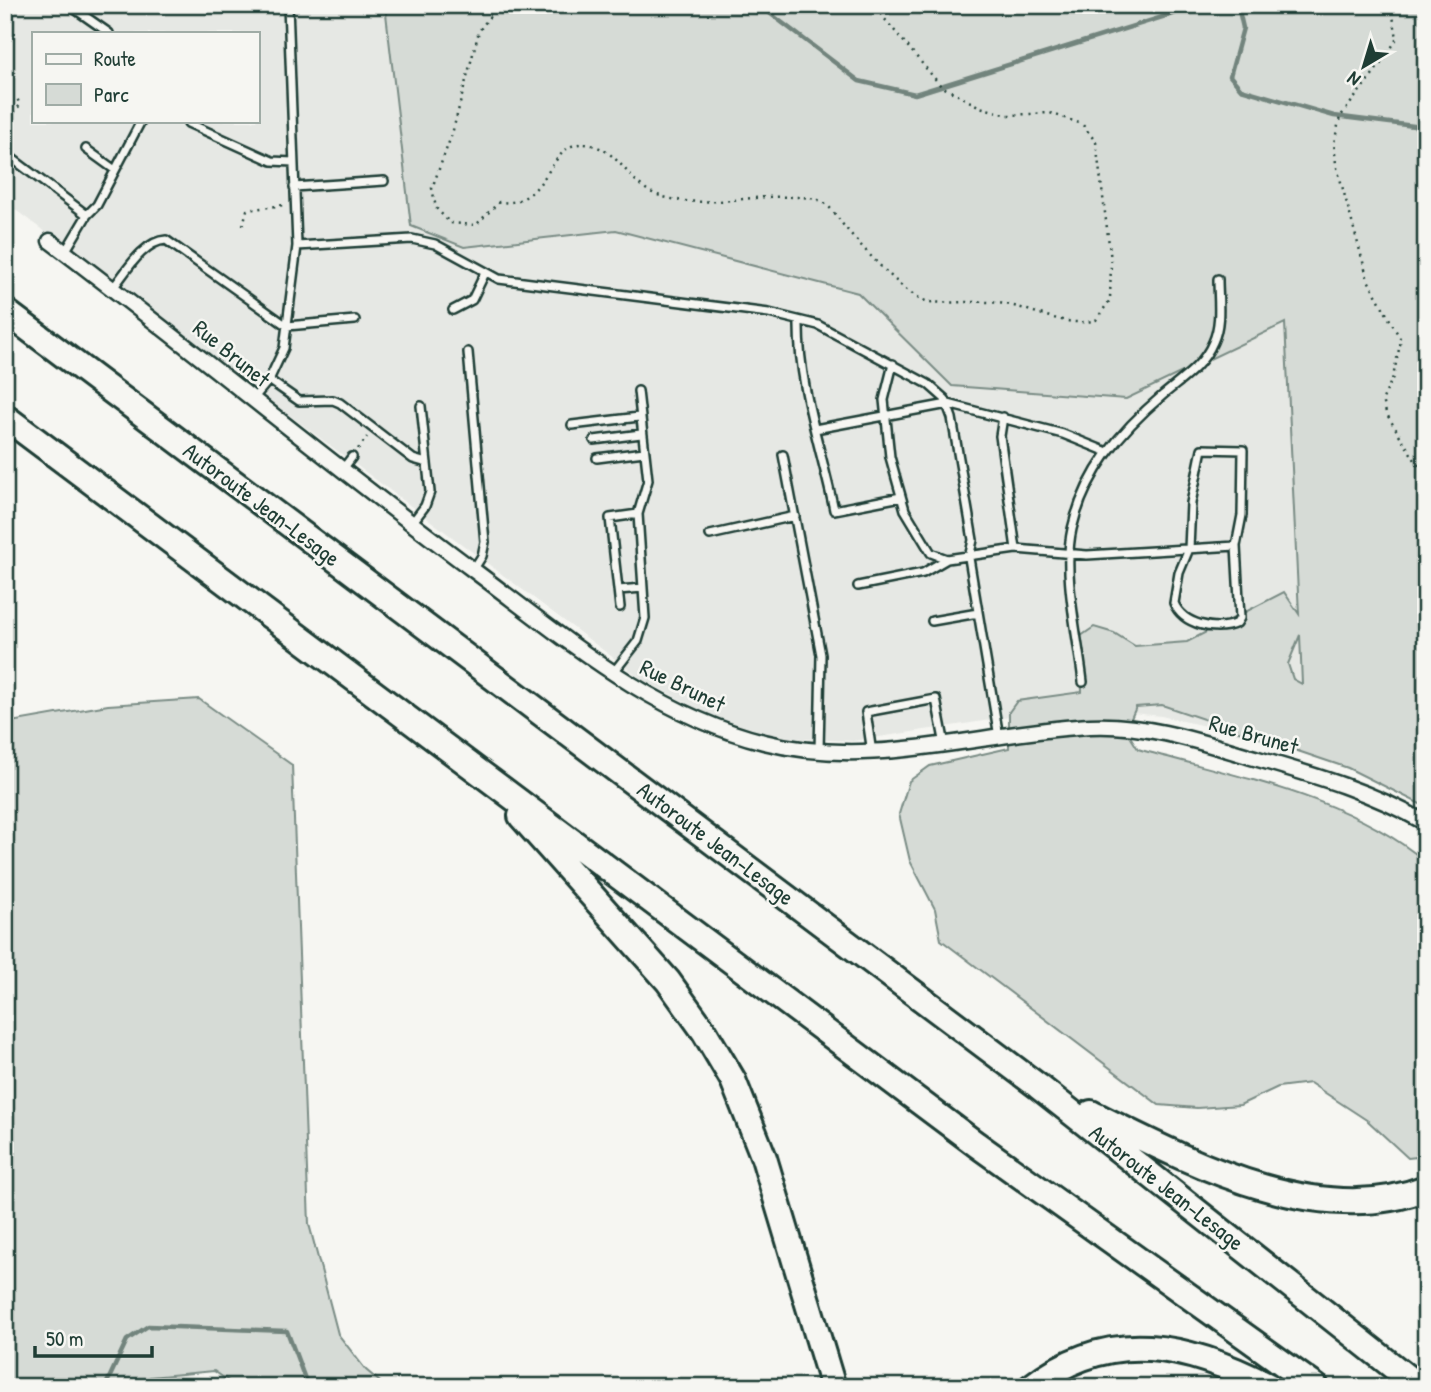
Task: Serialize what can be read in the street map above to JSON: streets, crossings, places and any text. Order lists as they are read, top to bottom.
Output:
{
  "streets": {
    "highway": ["Autoroute Jean-Lesage"],
    "street": ["Rue Brunet"]
  },
  "legend": ["Route", "Parc"],
  "scale_bar": "50 m",
  "north": "bottom left"
}
